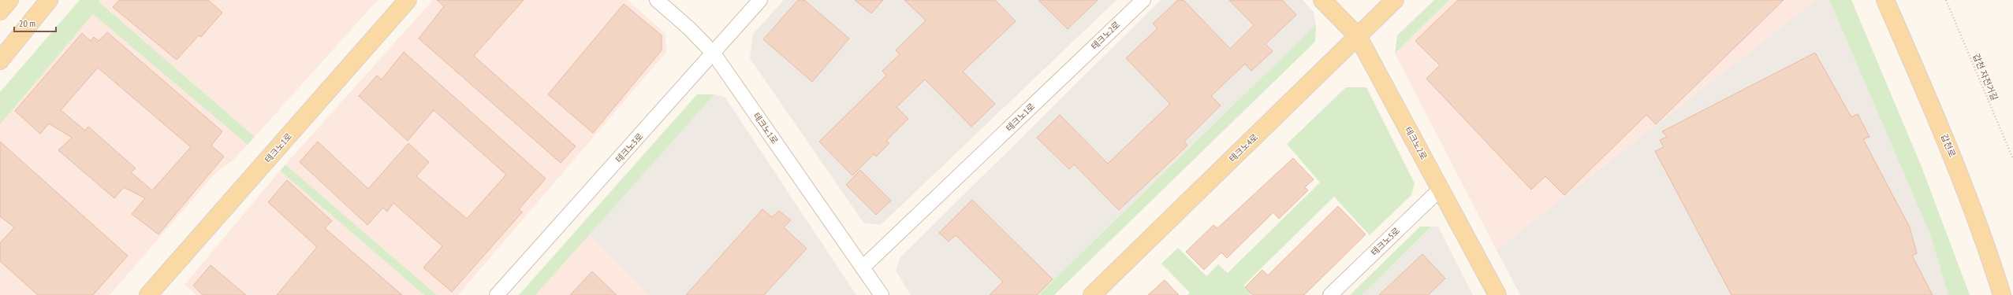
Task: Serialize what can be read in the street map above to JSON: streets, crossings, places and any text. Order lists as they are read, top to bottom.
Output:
{
  "streets": {
    "main road": [
      "테크노2로",
      "테크노1로",
      "갑천로",
      "테크노4로"
    ],
    "street": ["테크노3로", "테크노5로"],
    "path": ["갑천 자전거길"]
  },
  "crossings": [
    ["테크노2로", "테크노1로"],
    ["테크노2로", "테크노4로"],
    ["테크노2로", "테크노5로"],
    ["테크노1로", "테크노3로"]
  ],
  "scale_bar": "20 m"
}
